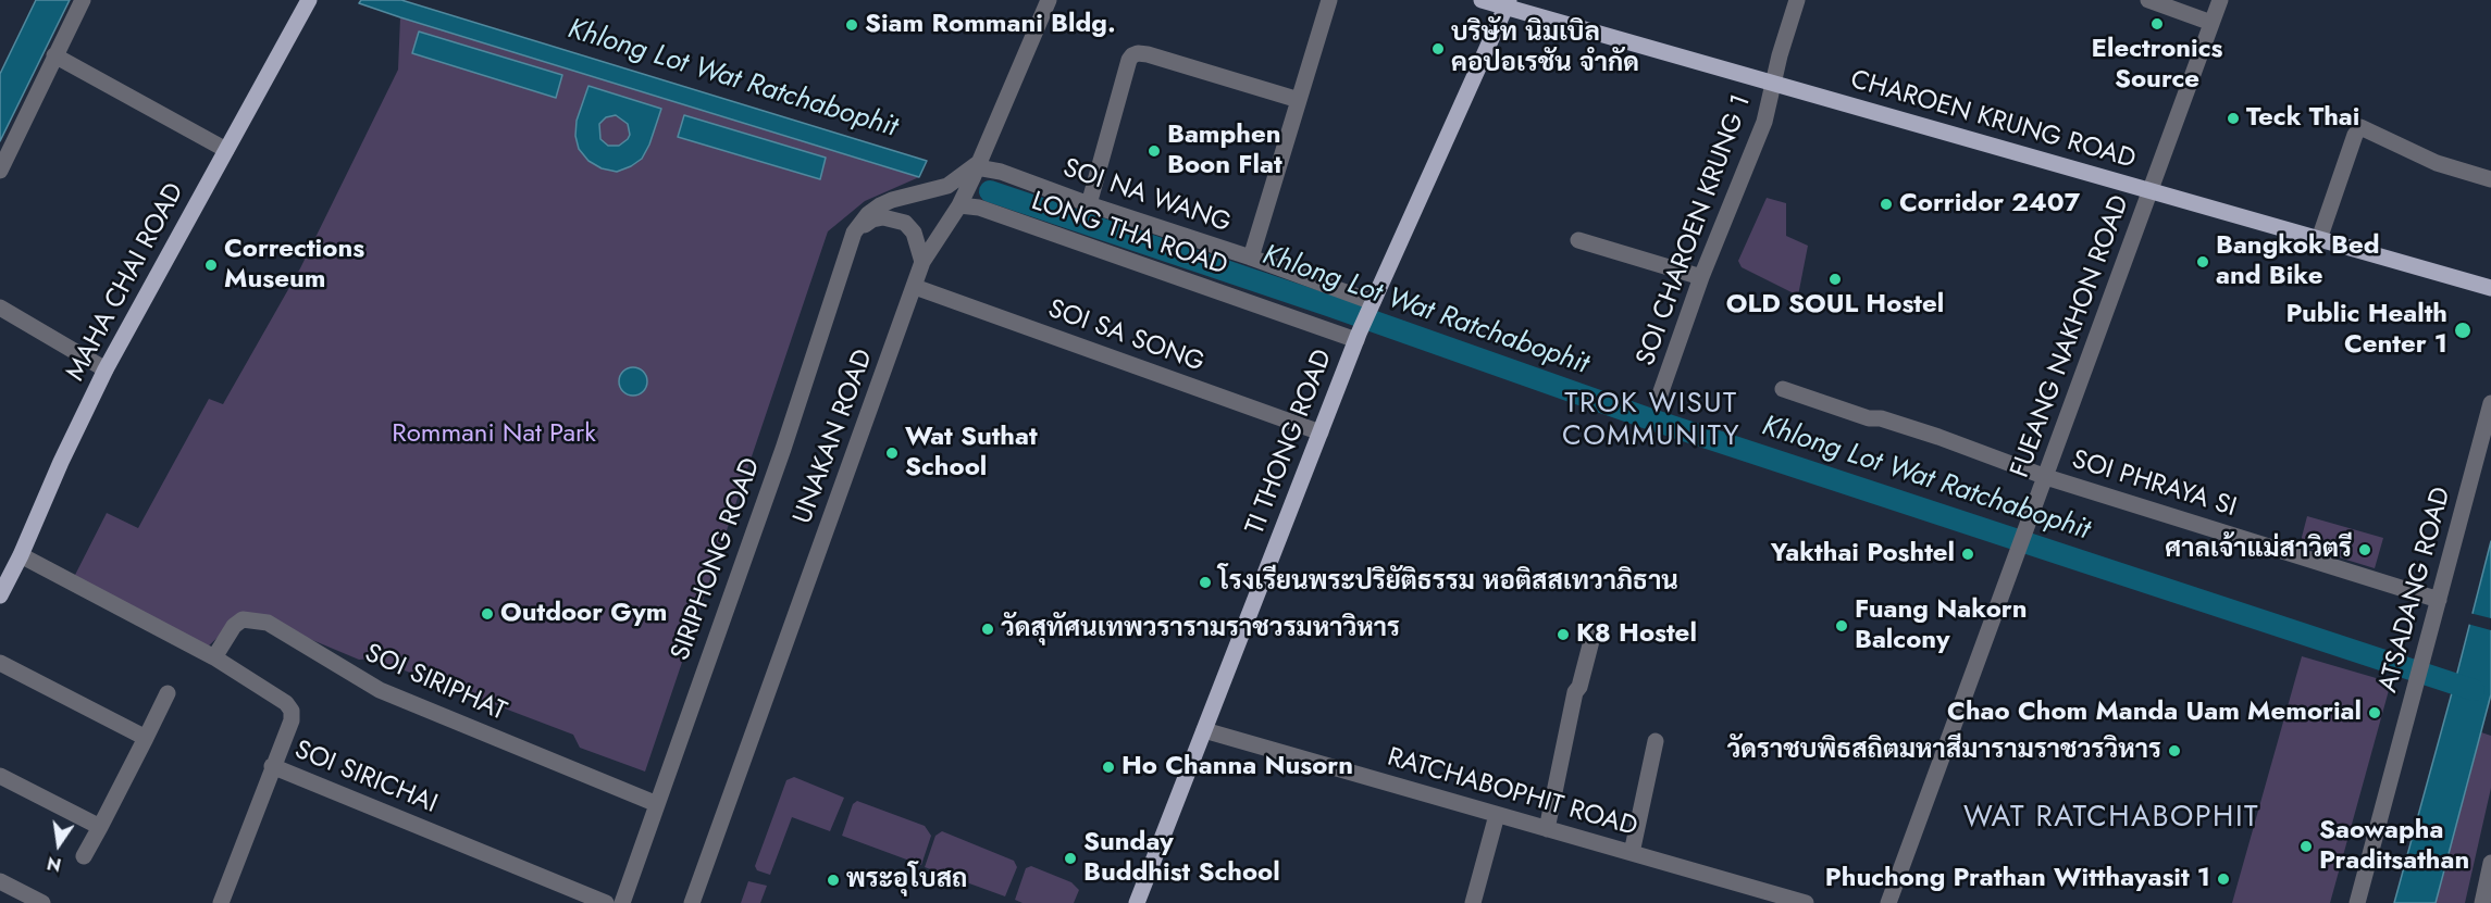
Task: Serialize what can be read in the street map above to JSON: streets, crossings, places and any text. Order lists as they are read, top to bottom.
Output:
{
  "streets": {
    "main road": ["CHAROEN KRUNG ROAD", "MAHA CHAI ROAD", "TI THONG ROAD"],
    "street": [
      "SOI NA WANG",
      "SOI CHAROEN KRUNG 1",
      "LONG THA ROAD",
      "SOI SA SONG",
      "FUEANG NAKHON ROAD",
      "UNAKAN ROAD",
      "SOI PHRAYA SI",
      "SIRIPHONG ROAD",
      "ATSADANG ROAD",
      "SOI SIRIPHAT",
      "SOI SIRICHAI",
      "RATCHABOPHIT ROAD"
    ]
  },
  "crossings": [
    ["CHAROEN KRUNG ROAD", "SOI CHAROEN KRUNG 1"],
    ["CHAROEN KRUNG ROAD", "FUEANG NAKHON ROAD"],
    ["CHAROEN KRUNG ROAD", "TI THONG ROAD"],
    ["SOI NA WANG", "UNAKAN ROAD"],
    ["SOI NA WANG", "TI THONG ROAD"],
    ["SOI NA WANG", "SIRIPHONG ROAD"],
    ["LONG THA ROAD", "UNAKAN ROAD"],
    ["LONG THA ROAD", "TI THONG ROAD"],
    ["MAHA CHAI ROAD", "SOI SIRICHAI"],
    ["SOI SA SONG", "UNAKAN ROAD"],
    ["SOI SA SONG", "TI THONG ROAD"],
    ["FUEANG NAKHON ROAD", "SOI PHRAYA SI"],
    ["UNAKAN ROAD", "SIRIPHONG ROAD"],
    ["TI THONG ROAD", "RATCHABOPHIT ROAD"],
    ["SOI PHRAYA SI", "ATSADANG ROAD"],
    ["SIRIPHONG ROAD", "SOI SIRIPHAT"],
    ["SOI SIRIPHAT", "SOI SIRICHAI"]
  ],
  "districts": ["TROK WISUT COMMUNITY", "WAT RATCHABOPHIT"],
  "water": ["Khlong Lot Wat Ratchabophit"],
  "parks": ["Rommani Nat Park"],
  "places": [
    "Electronics Source",
    "Siam Rommani Bldg.",
    "บริษัท นิมเบิล คอปอเรชัน จำกัด",
    "Teck Thai",
    "Bamphen Boon Flat",
    "Corridor 2407",
    "Bangkok Bed and Bike",
    "Corrections Museum",
    "OLD SOUL Hostel",
    "Public Health Center 1",
    "Wat Suthat School",
    "ศาลเจ้าแม่สาวิตรี",
    "Yakthai Poshtel",
    "โรงเรียนพระปริยัติธรรม หอติสสเทวาภิธาน",
    "Outdoor Gym",
    "Fuang Nakorn Balcony",
    "วัดสุทัศนเทพวรารามราชวรมหาวิหาร",
    "K8 Hostel",
    "Chao Chom Manda Uam Memorial",
    "วัดราชบพิธสถิตมหาสีมารามราชวรวิหาร",
    "Ho Channa Nusorn",
    "Saowapha Praditsathan",
    "Sunday Buddhist School",
    "Phuchong Prathan Witthayasit 1",
    "พระอุโบสถ"
  ],
  "north": "bottom"
}
